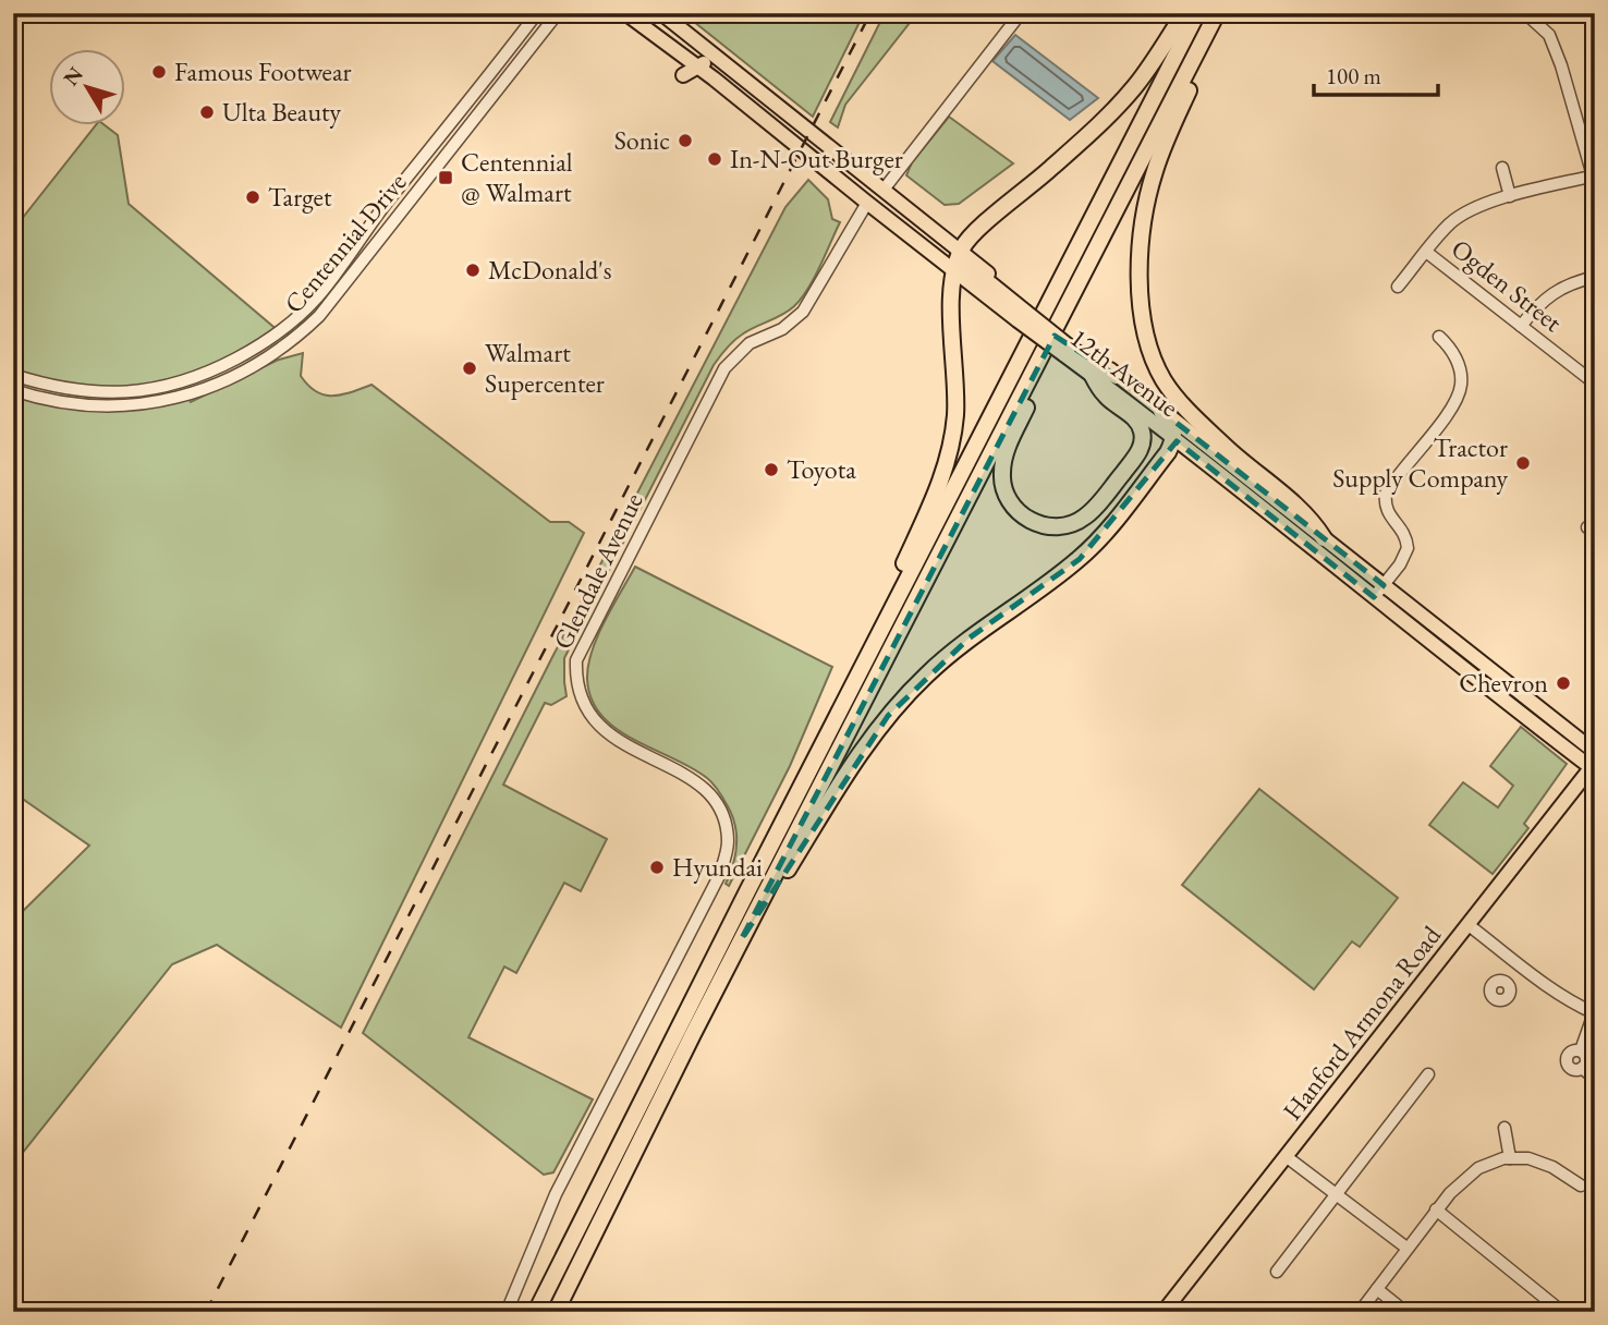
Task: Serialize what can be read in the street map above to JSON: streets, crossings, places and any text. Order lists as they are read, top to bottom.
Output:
{
  "streets": {
    "main road": ["12th Avenue", "Hanford Armona Road"],
    "street": ["Centennial Drive", "Ogden Street", "Glendale Avenue"]
  },
  "crossings": [
    ["12th Avenue", "Hanford Armona Road"]
  ],
  "places": {
    "other": [
      "Famous Footwear",
      "Ulta Beauty",
      "Sonic",
      "In-N-Out Burger",
      "Target",
      "McDonald's",
      "Walmart Supercenter",
      "Tractor Supply Company",
      "Toyota",
      "Chevron",
      "Hyundai"
    ],
    "transit": ["Centennial @ Walmart"]
  },
  "scale_bar": "100 m",
  "north": "top left"
}
